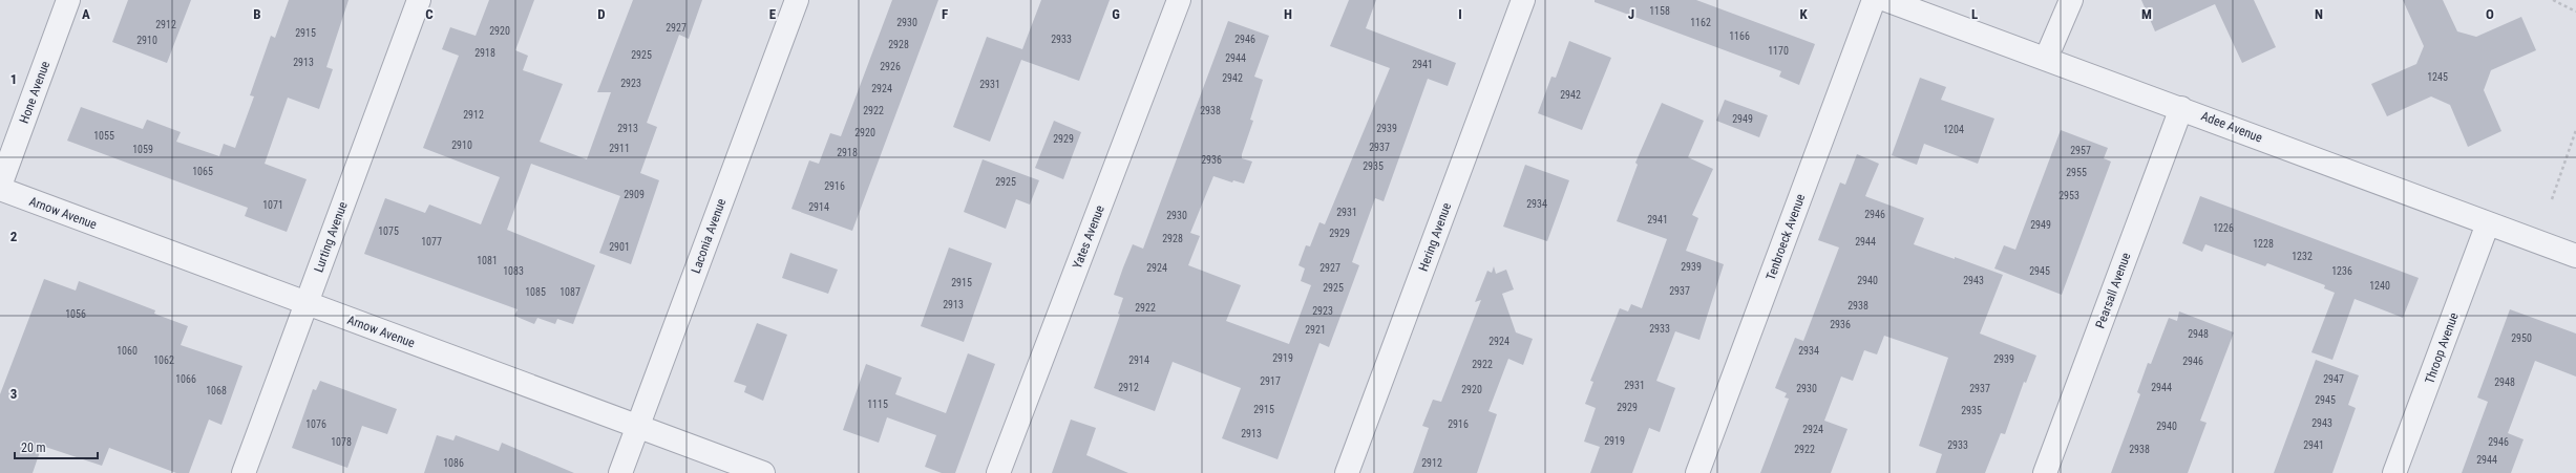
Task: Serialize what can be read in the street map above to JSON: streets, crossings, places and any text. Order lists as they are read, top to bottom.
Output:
{
  "streets": {
    "street": [
      "Hone Avenue",
      "Adee Avenue",
      "Arnow Avenue",
      "Laconia Avenue",
      "Lurting Avenue",
      "Yates Avenue",
      "Hering Avenue",
      "Tenbroeck Avenue",
      "Pearsall Avenue",
      "Throop Avenue"
    ]
  },
  "crossings": [
    ["Adee Avenue", "Pearsall Avenue"],
    ["Adee Avenue", "Throop Avenue"],
    ["Arnow Avenue", "Laconia Avenue"],
    ["Arnow Avenue", "Lurting Avenue"]
  ],
  "house_numbers": [
    "1158",
    "2930",
    "1162",
    "2912",
    "2927",
    "2920",
    "2915",
    "1166",
    "2933",
    "2946",
    "2910",
    "2928",
    "1170",
    "2918",
    "2925",
    "2944",
    "2913",
    "2941",
    "2926",
    "1245",
    "2942",
    "2923",
    "2931",
    "2924",
    "2942",
    "2922",
    "2938",
    "2912",
    "2949",
    "2913",
    "2939",
    "1204",
    "2920",
    "1055",
    "2929",
    "2910",
    "2937",
    "2911",
    "1059",
    "2957",
    "2918",
    "2936",
    "2935",
    "1065",
    "2955",
    "2925",
    "2916",
    "2909",
    "2953",
    "2934",
    "1071",
    "2914",
    "2931",
    "2946",
    "2930",
    "2941",
    "2949",
    "1226",
    "1075",
    "2929",
    "2928",
    "1077",
    "2944",
    "1228",
    "2901",
    "1232",
    "1081",
    "2939",
    "2924",
    "2927",
    "1083",
    "2945",
    "1236",
    "2940",
    "2943",
    "2915",
    "1240",
    "2925",
    "2937",
    "1085",
    "1087",
    "2913",
    "2938",
    "2922",
    "2923",
    "1056",
    "2936",
    "2933",
    "2921",
    "2948",
    "2950",
    "2924",
    "1060",
    "2934",
    "2919",
    "2939",
    "1062",
    "2914",
    "2946",
    "2922",
    "1066",
    "2947",
    "2917",
    "2948",
    "2931",
    "2912",
    "2944",
    "2930",
    "2937",
    "2920",
    "1068",
    "2945",
    "1115",
    "2929",
    "2915",
    "2935",
    "2943",
    "1076",
    "2916",
    "2940",
    "2924",
    "2913",
    "2919",
    "1078",
    "2946",
    "2933",
    "2941",
    "2922",
    "2938",
    "2944",
    "1086",
    "2912"
  ],
  "scale_bar": "20 m",
  "grid": {
    "columns": [
      "A",
      "B",
      "C",
      "D",
      "E",
      "F",
      "G",
      "H",
      "I",
      "J",
      "K",
      "L",
      "M",
      "N",
      "O"
    ],
    "rows": ["1", "2", "3"]
  }
}
